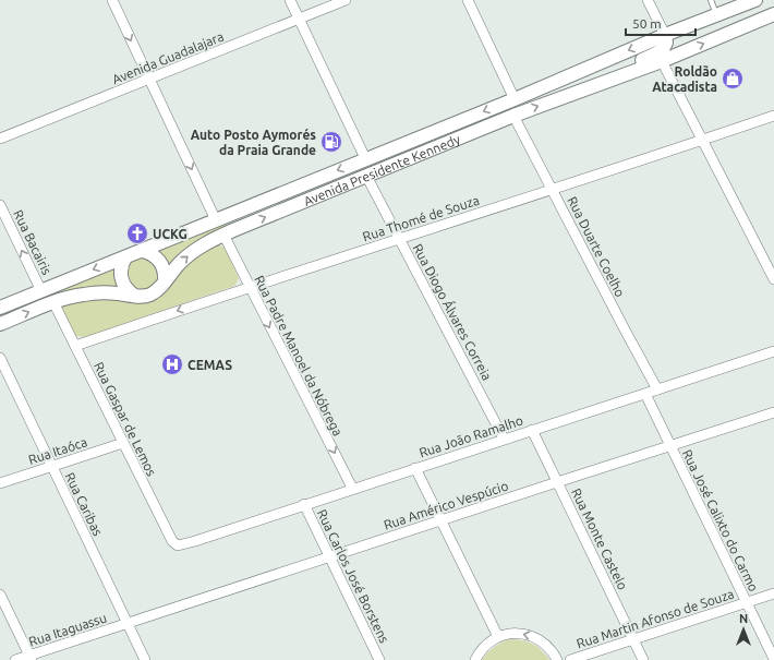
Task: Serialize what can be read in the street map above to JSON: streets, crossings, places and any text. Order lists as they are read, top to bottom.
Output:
{
  "streets": {
    "main road": ["Avenida Presidente Kennedy"],
    "street": [
      "Avenida Guadalajara",
      "Rua Thomé de Souza",
      "Rua Bacairis",
      "Rua Duarte Coelho",
      "Rua Diogo Álvares Correia",
      "Rua Padre Manoel da Nóbrega",
      "Rua Gaspar de Lemos",
      "Rua João Ramalho",
      "Rua Itaóca",
      "Rua Caribas",
      "Rua Américo Vespúcio",
      "Rua José Calixto do Carmo",
      "Rua Monte Castelo",
      "Rua Carlos José Borstens",
      "Rua Martin Afonso de Souza",
      "Rua Itaguassu"
    ]
  },
  "crossings": [
    ["Avenida Presidente Kennedy", "Rua Bacairis"],
    ["Avenida Presidente Kennedy", "Rua Duarte Coelho"],
    ["Avenida Presidente Kennedy", "Rua Diogo Álvares Correia"],
    ["Avenida Presidente Kennedy", "Rua Padre Manoel da Nóbrega"],
    ["Avenida Presidente Kennedy", "Rua Gaspar de Lemos"],
    ["Rua Thomé de Souza", "Rua Duarte Coelho"],
    ["Rua Thomé de Souza", "Rua Diogo Álvares Correia"],
    ["Rua Thomé de Souza", "Rua Padre Manoel da Nóbrega"],
    ["Rua Thomé de Souza", "Rua Gaspar de Lemos"],
    ["Rua Duarte Coelho", "Rua João Ramalho"],
    ["Rua Diogo Álvares Correia", "Rua João Ramalho"],
    ["Rua Padre Manoel da Nóbrega", "Rua João Ramalho"],
    ["Rua Gaspar de Lemos", "Rua João Ramalho"],
    ["Rua Gaspar de Lemos", "Rua Itaóca"],
    ["Rua João Ramalho", "Rua José Calixto do Carmo"],
    ["Rua João Ramalho", "Rua Monte Castelo"],
    ["Rua João Ramalho", "Rua Carlos José Borstens"],
    ["Rua Itaóca", "Rua Caribas"],
    ["Rua Caribas", "Rua Américo Vespúcio"],
    ["Rua Caribas", "Rua Itaguassu"],
    ["Rua Américo Vespúcio", "Rua José Calixto do Carmo"],
    ["Rua Américo Vespúcio", "Rua Monte Castelo"],
    ["Rua Américo Vespúcio", "Rua Carlos José Borstens"],
    ["Rua Américo Vespúcio", "Rua Itaguassu"],
    ["Rua José Calixto do Carmo", "Rua Martin Afonso de Souza"],
    ["Rua Monte Castelo", "Rua Martin Afonso de Souza"]
  ],
  "one_way": ["Rua Bacairis", "Rua Padre Manoel da Nóbrega"],
  "places": {
    "shop": ["Roldão Atacadista"],
    "fuel station": ["Auto Posto Aymorés da Praia Grande"],
    "church": ["UCKG"],
    "hospital": ["CEMAS"]
  },
  "scale_bar": "50 m",
  "north": "top"
}
